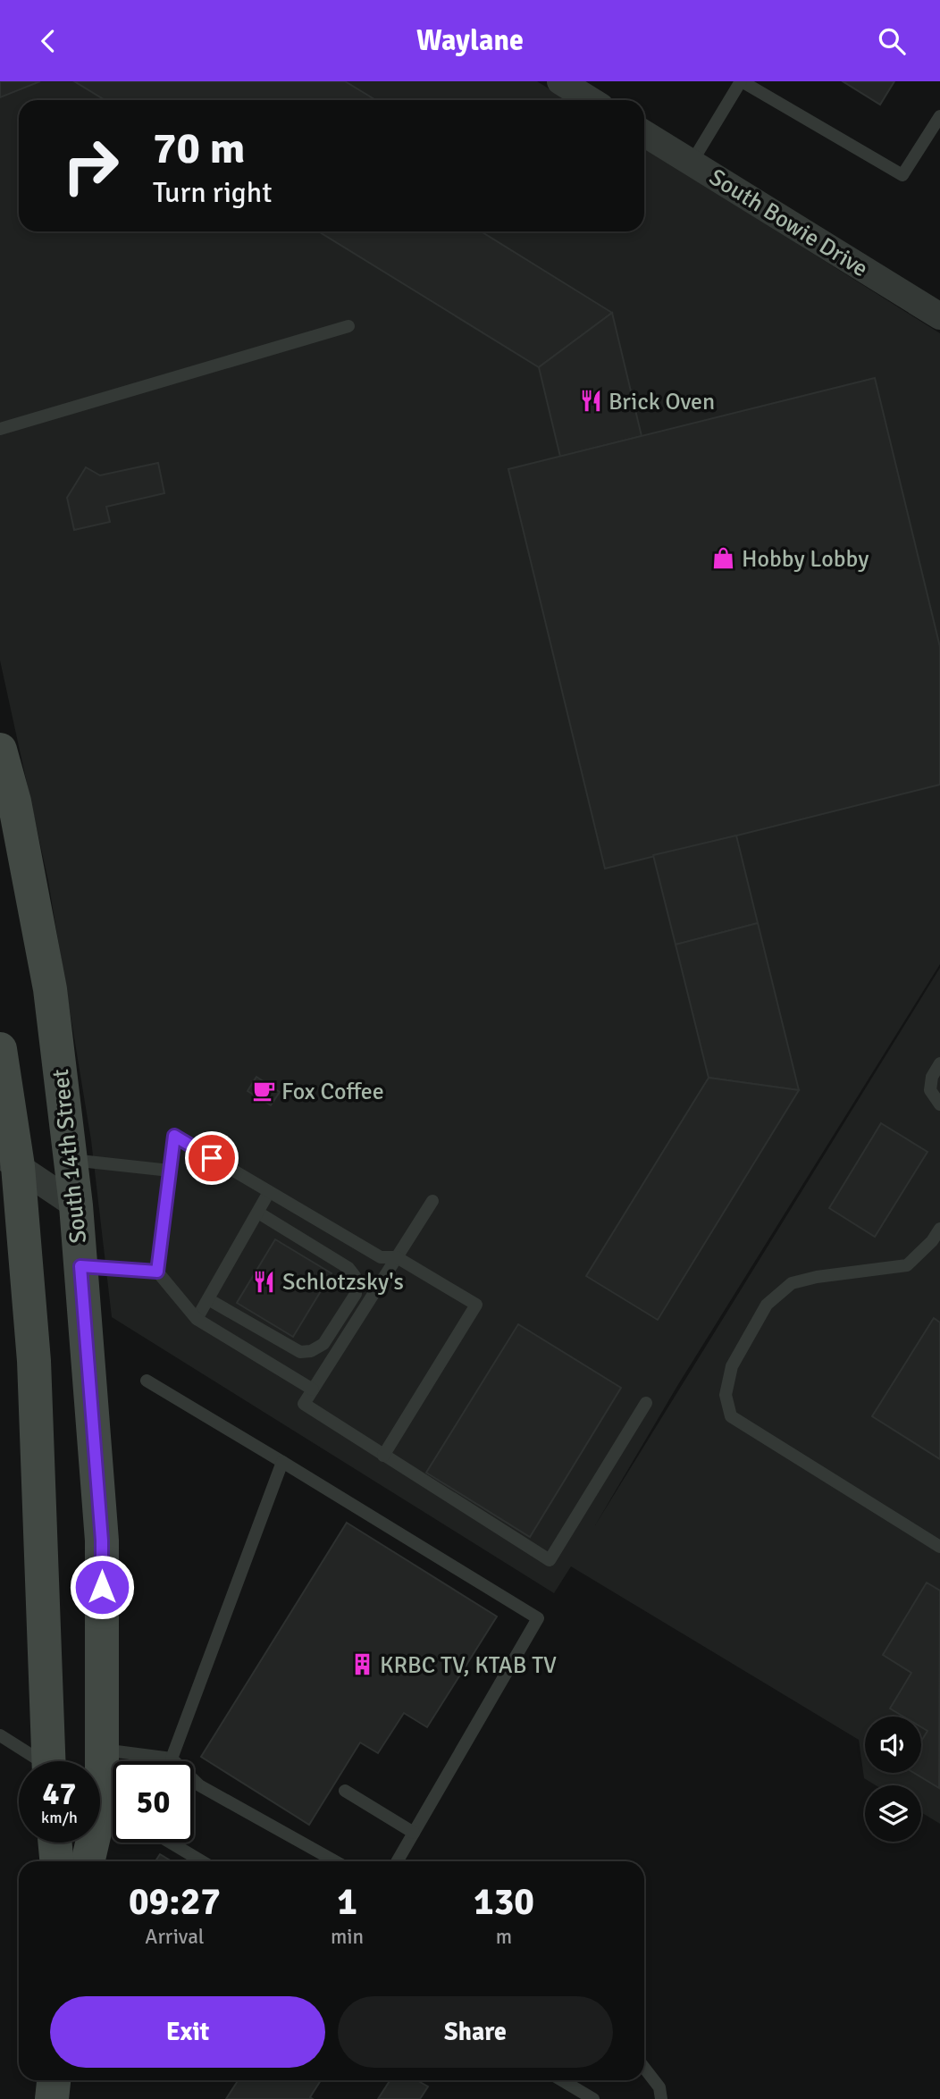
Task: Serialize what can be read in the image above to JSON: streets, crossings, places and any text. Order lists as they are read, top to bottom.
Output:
{
  "streets": {
    "main road": ["South 14th Street"],
    "street": ["South Bowie Drive"]
  },
  "places": {
    "restaurant": ["Brick Oven", "Schlotzsky's"],
    "shop": ["Hobby Lobby"],
    "cafe": ["Fox Coffee"],
    "building": ["KRBC TV, KTAB TV"]
  },
  "page": {
    "header": "Waylane",
    "turn": ["70 m", "Turn right"],
    "speed": "47 km/h",
    "limit": "50",
    "eta": [
      "09:27",
      "Arrival",
      "1",
      "min",
      "130",
      "m"
    ],
    "buttons": ["Exit", "Share"]
  }
}
